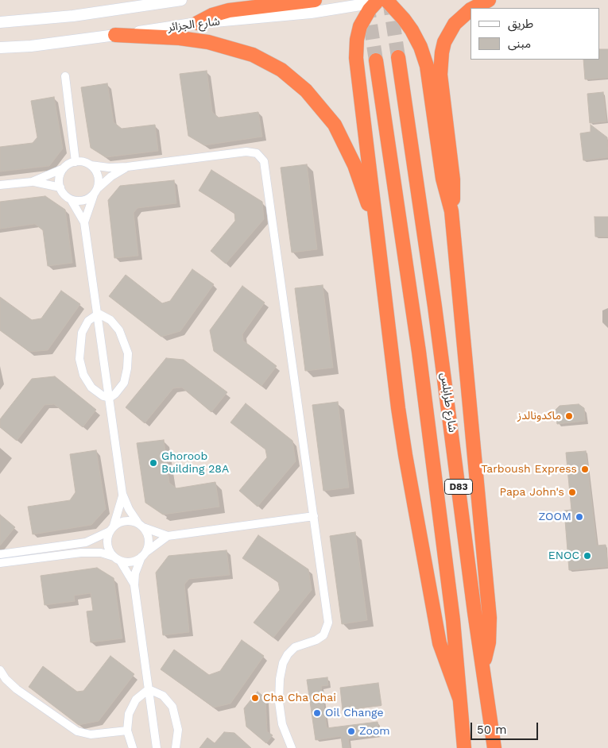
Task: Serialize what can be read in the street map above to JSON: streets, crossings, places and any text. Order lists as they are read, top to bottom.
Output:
{
  "streets": {
    "highway": ["شارع طرابلس", "D83"],
    "main road": ["شارع الجزائر"]
  },
  "places": [
    "ماكدونالدز",
    "Ghoroob Building 28A",
    "Tarboush Express",
    "Papa John's",
    "ZOOM",
    "ENOC",
    "Cha Cha Chai",
    "Oil Change",
    "Zoom"
  ],
  "legend": ["طريق", "مبنى"],
  "scale_bar": "50 m"
}
